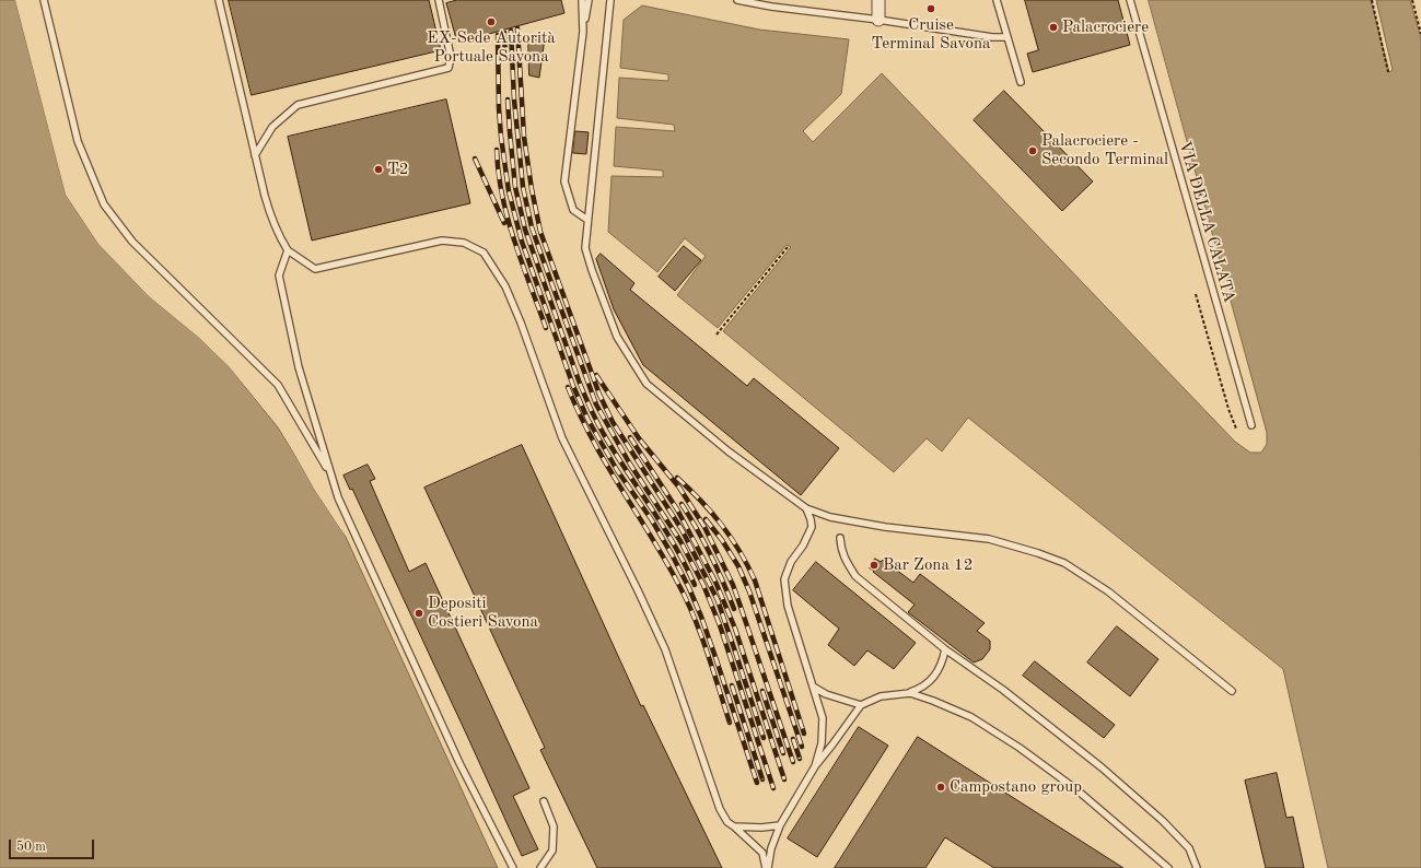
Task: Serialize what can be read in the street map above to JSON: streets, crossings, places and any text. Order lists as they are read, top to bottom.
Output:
{
  "streets": {
    "lane": ["VIA DELLA CALATA"]
  },
  "places": [
    "Cruise Terminal Savona",
    "EX-Sede Autorità Portuale Savona",
    "Palacrociere",
    "Palacrociere - Secondo Terminal",
    "T2",
    "Bar Zona 12",
    "Depositi Costieri Savona",
    "Campostano group"
  ],
  "scale_bar": "50 m"
}
